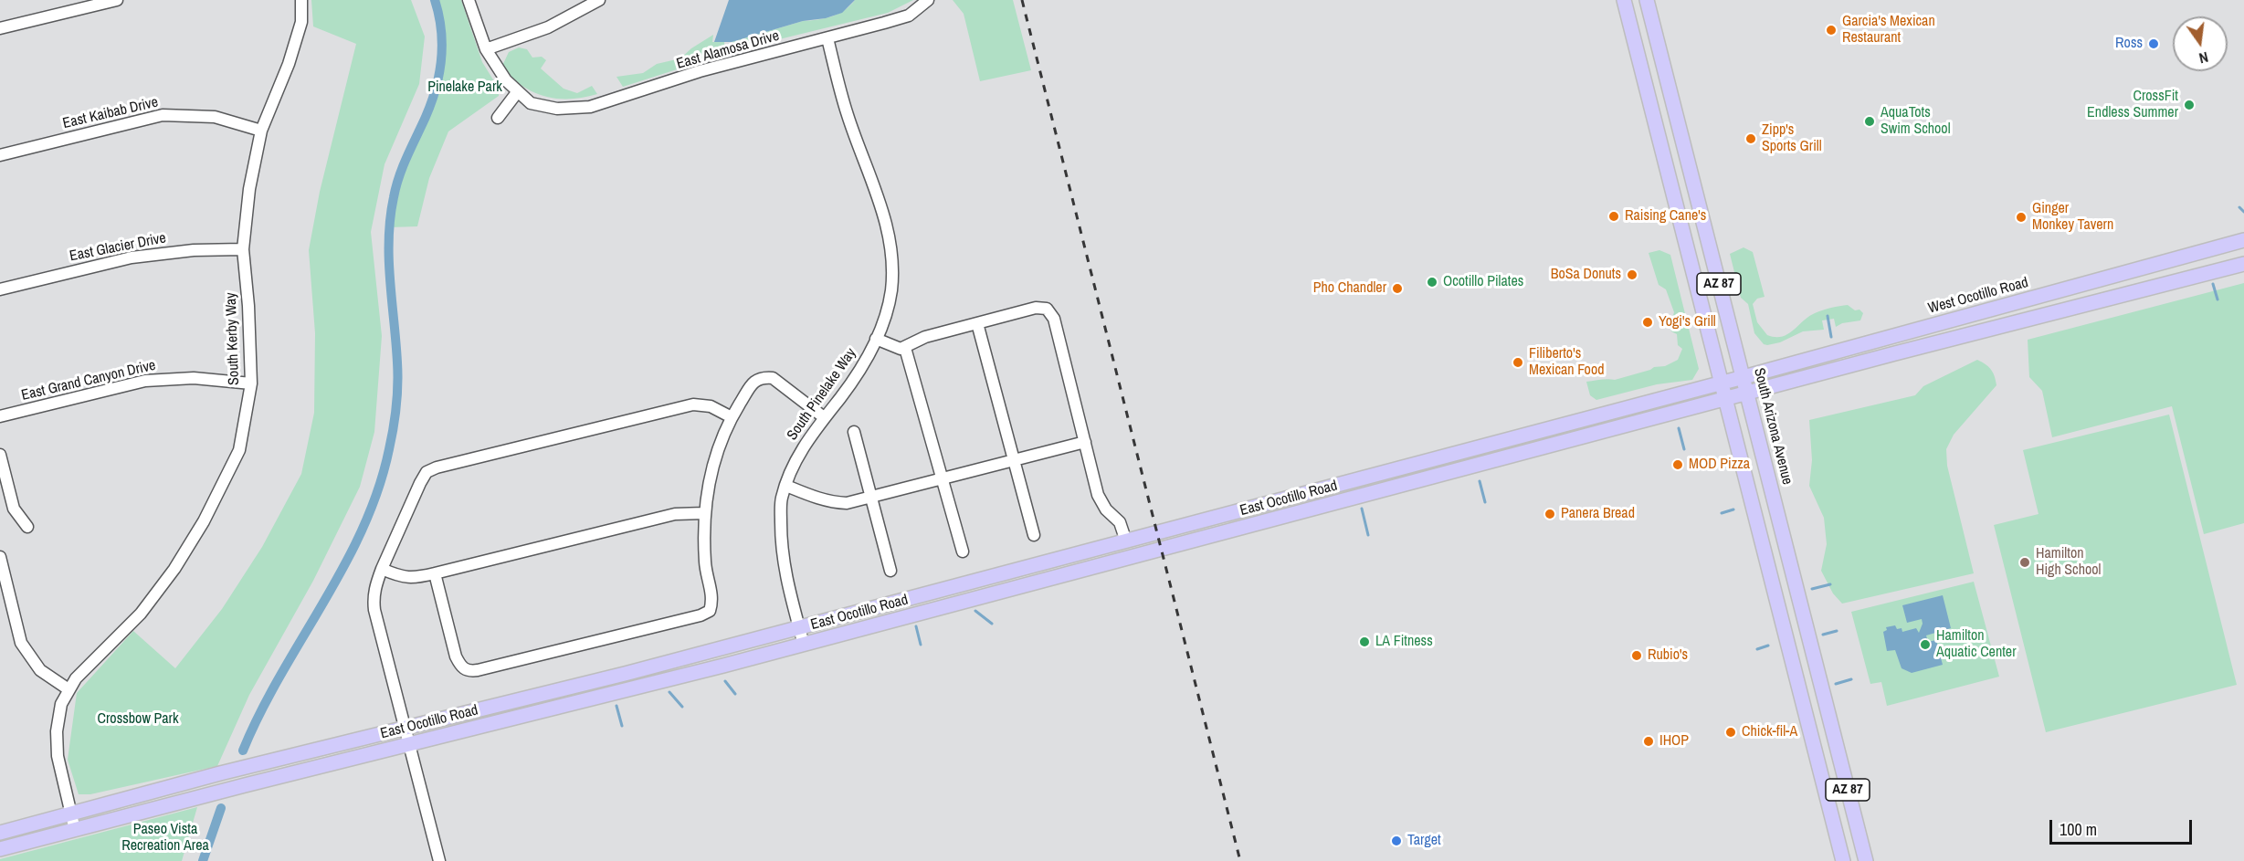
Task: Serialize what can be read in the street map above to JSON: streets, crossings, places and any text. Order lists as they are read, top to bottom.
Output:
{
  "streets": {
    "main road": [
      "AZ 87",
      "West Ocotillo Road",
      "South Arizona Avenue",
      "East Ocotillo Road"
    ],
    "street": [
      "East Alamosa Drive",
      "East Kaibab Drive",
      "East Glacier Drive",
      "South Kerby Way",
      "East Grand Canyon Drive",
      "South Pinelake Way"
    ]
  },
  "crossings": [
    ["East Alamosa Drive", "South Pinelake Way"],
    ["East Kaibab Drive", "South Kerby Way"],
    ["East Glacier Drive", "South Kerby Way"],
    ["AZ 87", "West Ocotillo Road"],
    ["AZ 87", "East Ocotillo Road"],
    ["West Ocotillo Road", "South Arizona Avenue"],
    ["West Ocotillo Road", "East Ocotillo Road"],
    ["South Kerby Way", "East Grand Canyon Drive"],
    ["South Kerby Way", "East Ocotillo Road"],
    ["South Pinelake Way", "East Ocotillo Road"]
  ],
  "parks": ["Pinelake Park", "Crossbow Park", "Paseo Vista Recreation Area"],
  "places": [
    "Garcia's Mexican Restaurant",
    "Ross",
    "CrossFit Endless Summer",
    "AquaTots Swim School",
    "Zipp's Sports Grill",
    "Raising Cane's",
    "Ginger Monkey Tavern",
    "BoSa Donuts",
    "Ocotillo Pilates",
    "Pho Chandler",
    "Yogi's Grill",
    "Filiberto's Mexican Food",
    "MOD Pizza",
    "Panera Bread",
    "Hamilton High School",
    "LA Fitness",
    "Hamilton Aquatic Center",
    "Rubio's",
    "Chick-fil-A",
    "IHOP",
    "Target"
  ],
  "scale_bar": "100 m",
  "north": "bottom"
}
